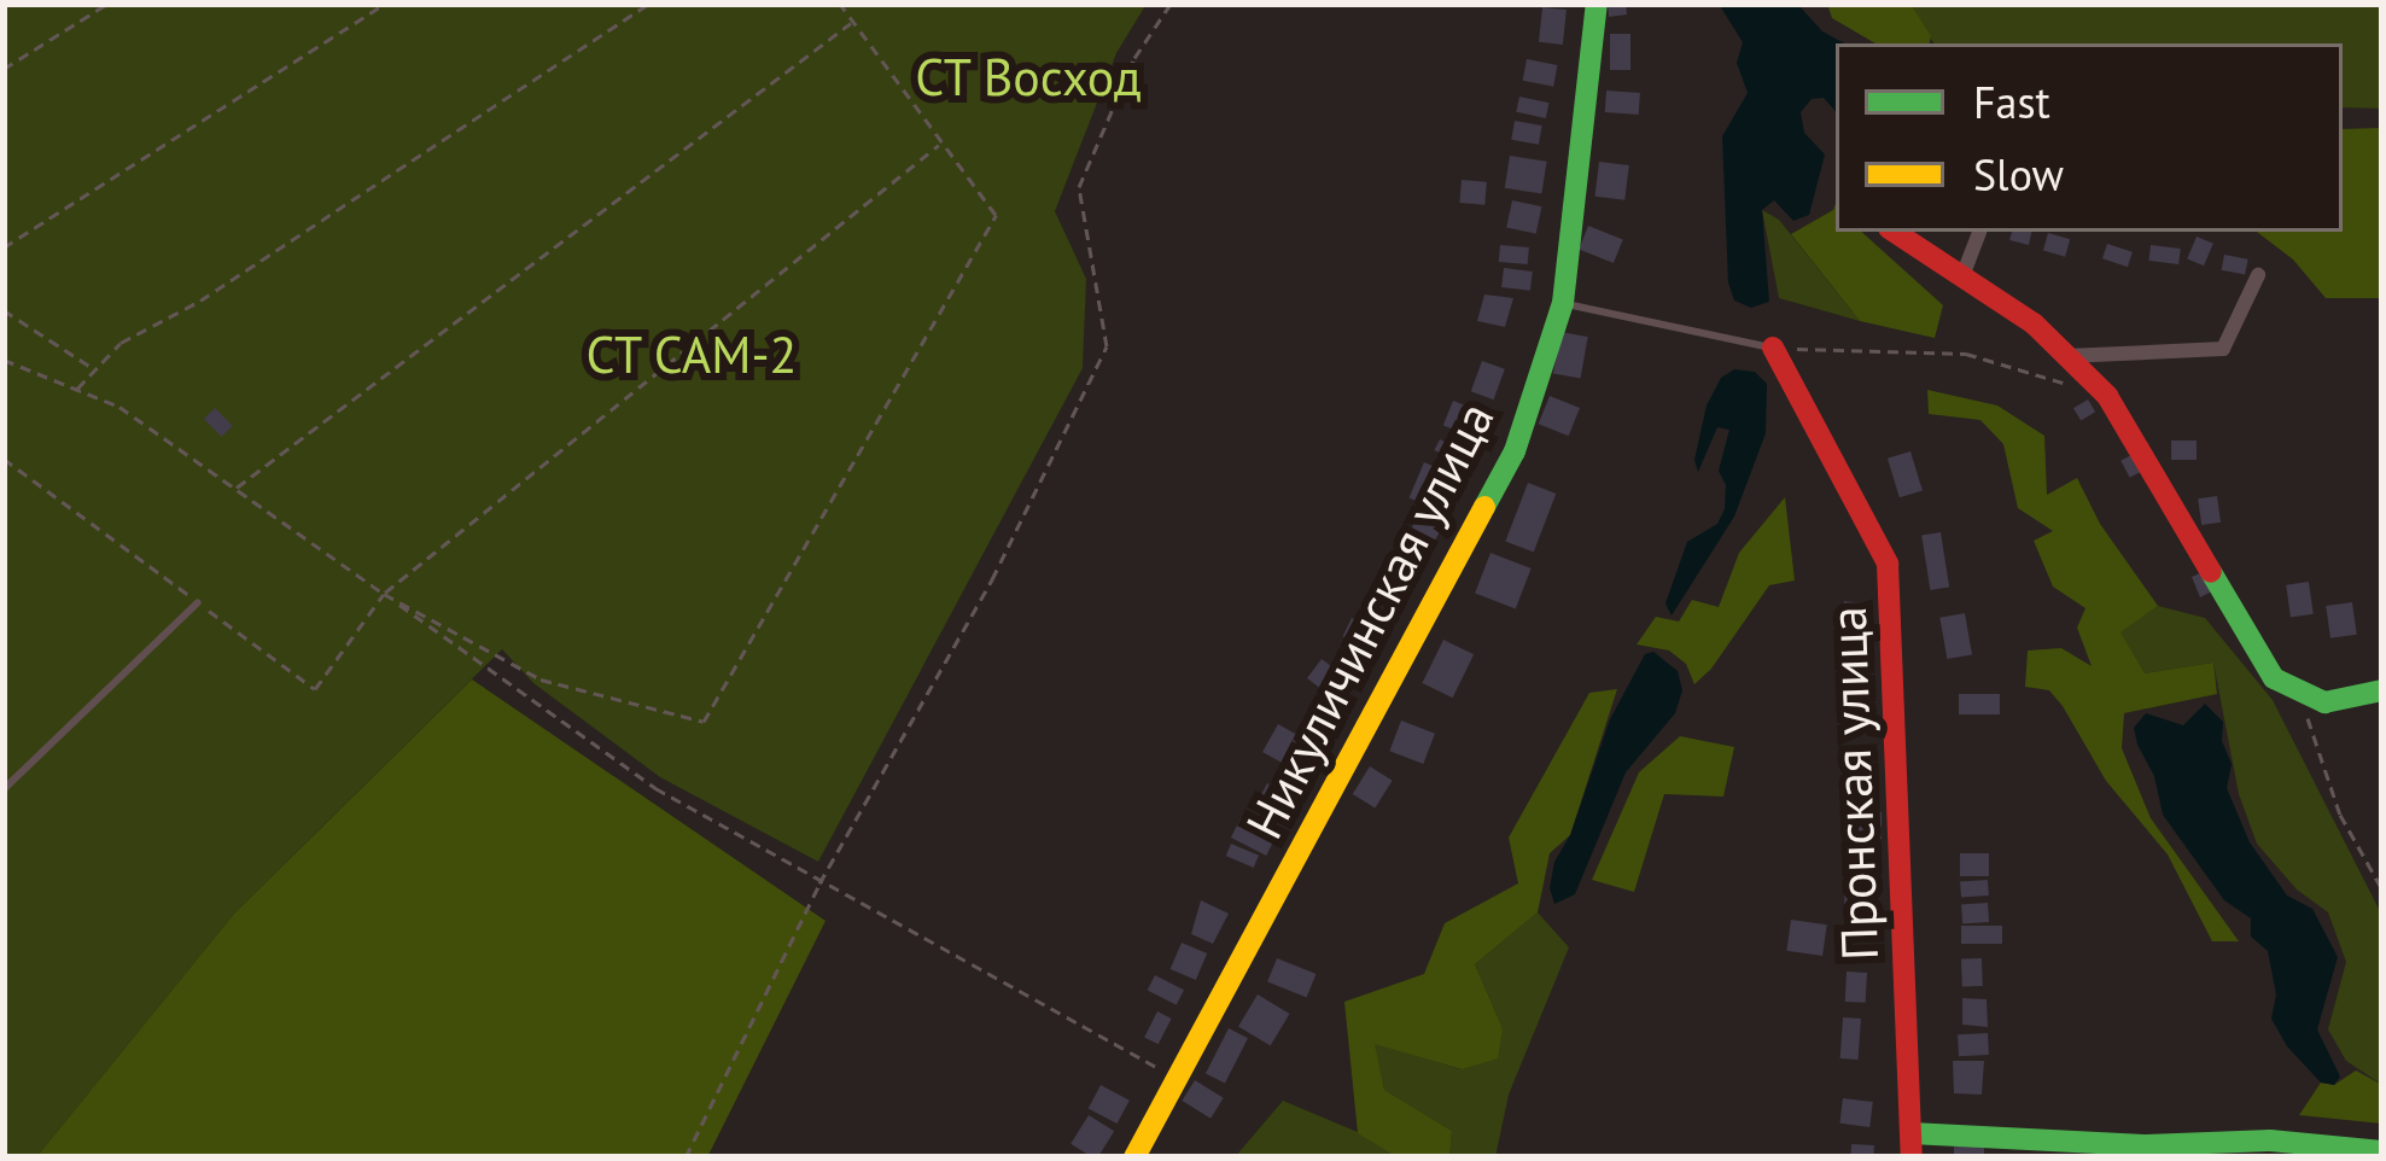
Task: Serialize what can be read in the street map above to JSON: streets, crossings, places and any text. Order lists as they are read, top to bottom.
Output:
{
  "streets": {
    "street": ["Никуличинская улица", "Пронская улица"]
  },
  "parks": ["СТ Восход", "СТ САМ-2"],
  "legend": ["Fast", "Slow"]
}
